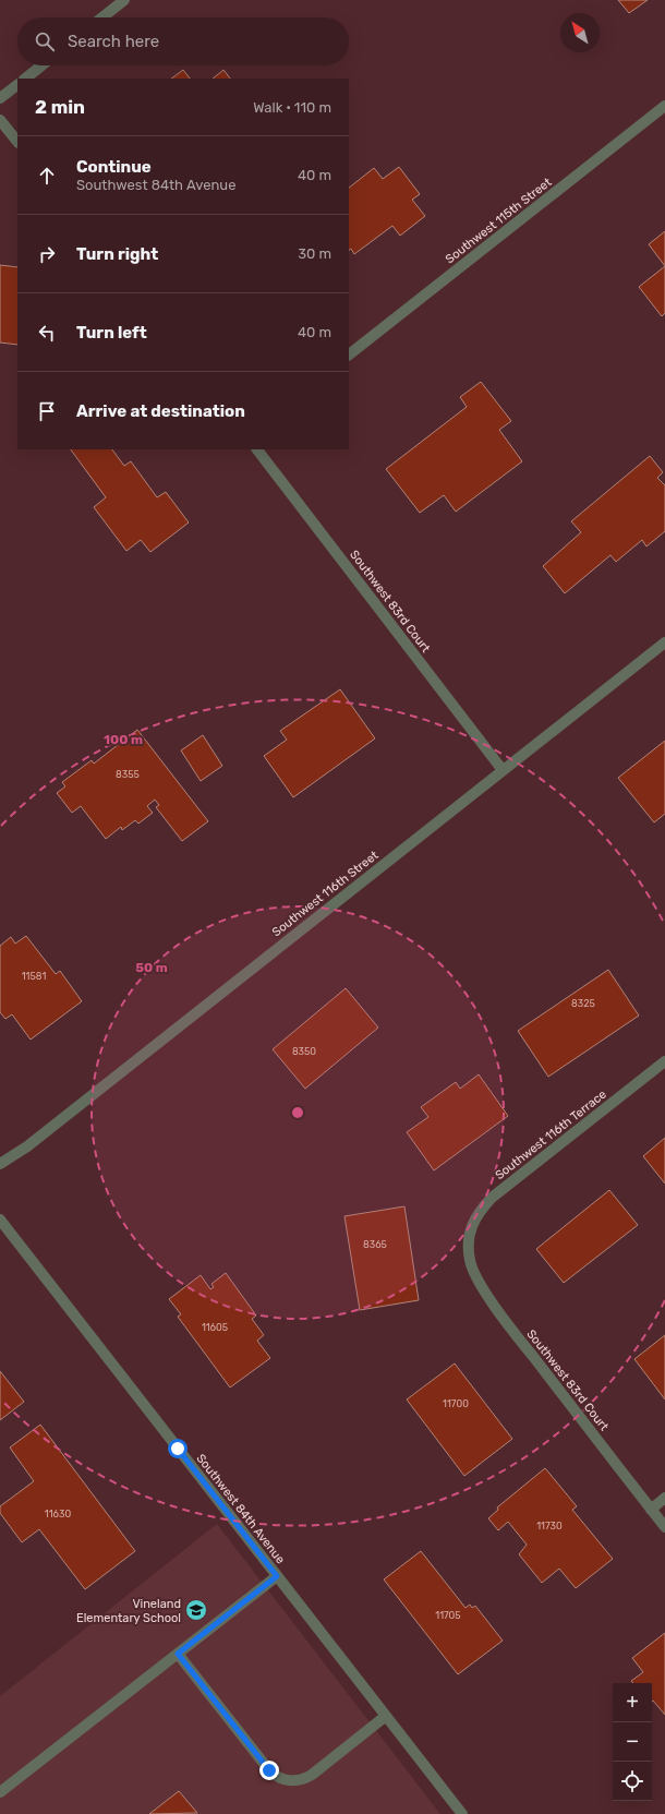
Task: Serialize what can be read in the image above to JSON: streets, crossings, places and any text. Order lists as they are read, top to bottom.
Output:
{
  "streets": {
    "street": [
      "Southwest 115th Street",
      "Southwest 83rd Court",
      "Southwest 116th Street",
      "Southwest 116th Terrace",
      "Southwest 84th Avenue"
    ]
  },
  "crossings": [
    ["Southwest 83rd Court", "Southwest 116th Street"],
    ["Southwest 83rd Court", "Southwest 116th Terrace"]
  ],
  "places": {
    "school or university": ["Vineland Elementary School"]
  },
  "house_numbers": [
    "8355",
    "11581",
    "8325",
    "8350",
    "8365",
    "11605",
    "11700",
    "11630",
    "11730",
    "11705"
  ],
  "north": "top left",
  "page": {
    "search": "Search here",
    "heading": ["2 min", "Walk · 110 m"],
    "list": [
      ["Continue", "Southwest 84th Avenue", "40 m"],
      ["Turn right", "30 m"],
      ["Turn left", "40 m"],
      "Arrive at destination"
    ],
    "map_buttons": ["+", "−"]
  },
  "rings": ["100 m", "50 m"]
}
